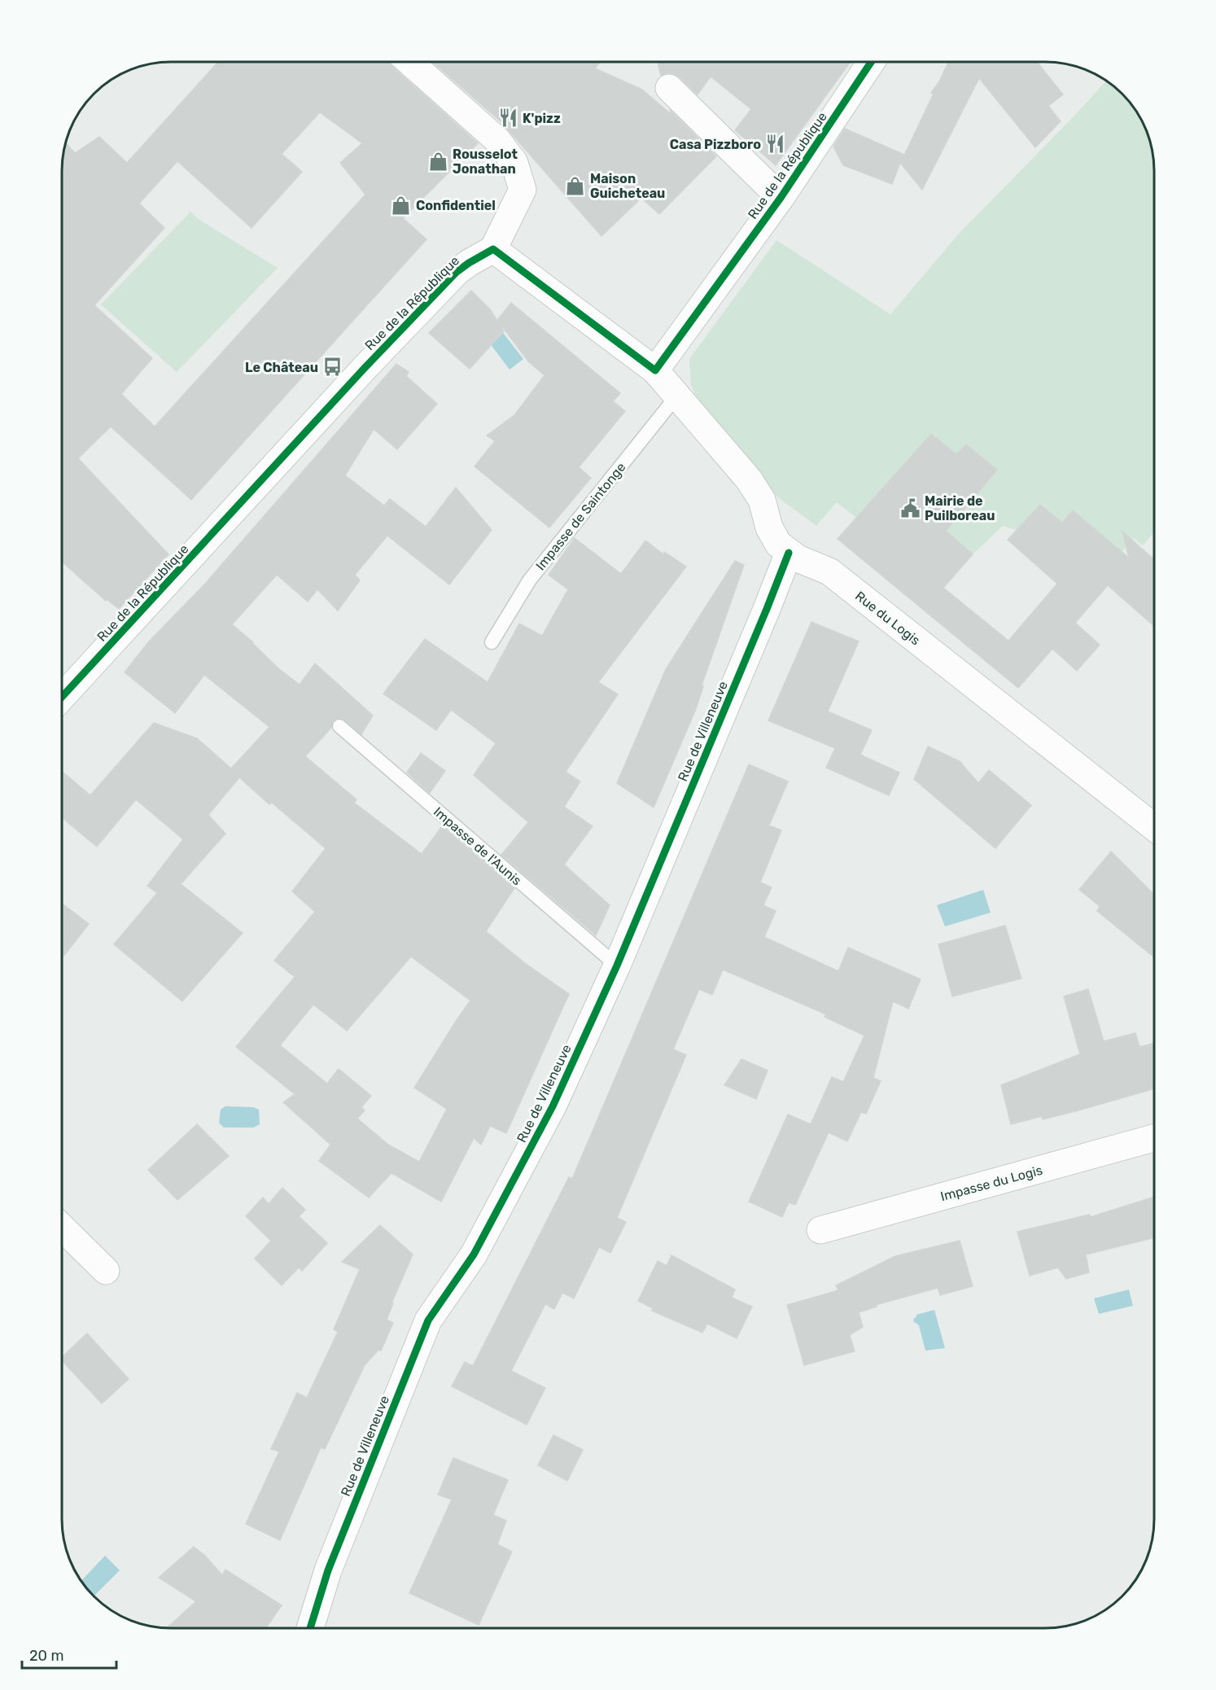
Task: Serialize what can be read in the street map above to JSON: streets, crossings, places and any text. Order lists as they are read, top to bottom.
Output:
{
  "streets": {
    "street": [
      "Rue de la République",
      "Rue du Logis",
      "Rue de Villeneuve",
      "Impasse du Logis"
    ],
    "lane": ["Impasse de Saintonge", "Impasse de l'Aunis"]
  },
  "crossings": [
    ["Rue de la République", "Rue du Logis"],
    ["Impasse de Saintonge", "Rue du Logis"],
    ["Rue du Logis", "Rue de Villeneuve"],
    ["Rue de Villeneuve", "Impasse de l'Aunis"]
  ],
  "places": {
    "restaurant": ["K'pizz", "Casa Pizzboro"],
    "shop": ["Rousselot Jonathan", "Maison Guicheteau", "Confidentiel"],
    "bus stop": ["Le Château"],
    "public building": ["Mairie de Puilboreau"]
  },
  "scale_bar": "20 m"
}
